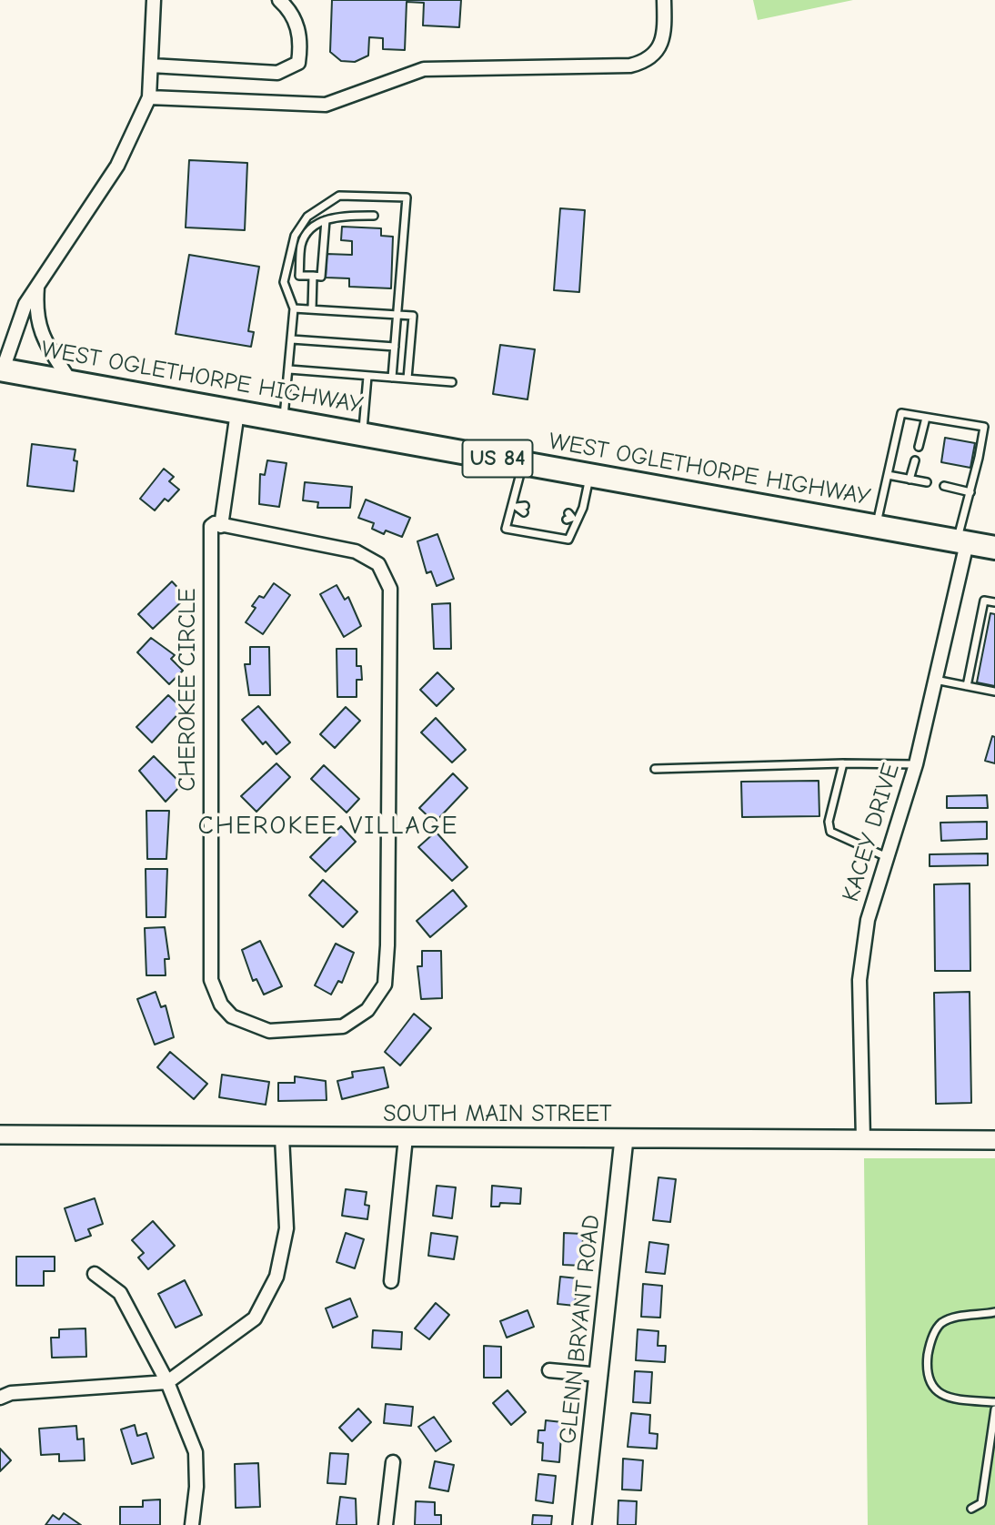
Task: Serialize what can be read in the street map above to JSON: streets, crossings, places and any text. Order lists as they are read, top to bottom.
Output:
{
  "streets": {
    "highway": ["WEST OGLETHORPE HIGHWAY", "US 84"],
    "street": [
      "CHEROKEE CIRCLE",
      "KACEY DRIVE",
      "SOUTH MAIN STREET",
      "GLENN BRYANT ROAD"
    ]
  },
  "crossings": [
    ["WEST OGLETHORPE HIGHWAY", "CHEROKEE CIRCLE"],
    ["WEST OGLETHORPE HIGHWAY", "KACEY DRIVE"],
    ["KACEY DRIVE", "SOUTH MAIN STREET"],
    ["SOUTH MAIN STREET", "GLENN BRYANT ROAD"]
  ],
  "districts": ["CHEROKEE VILLAGE"]
}
